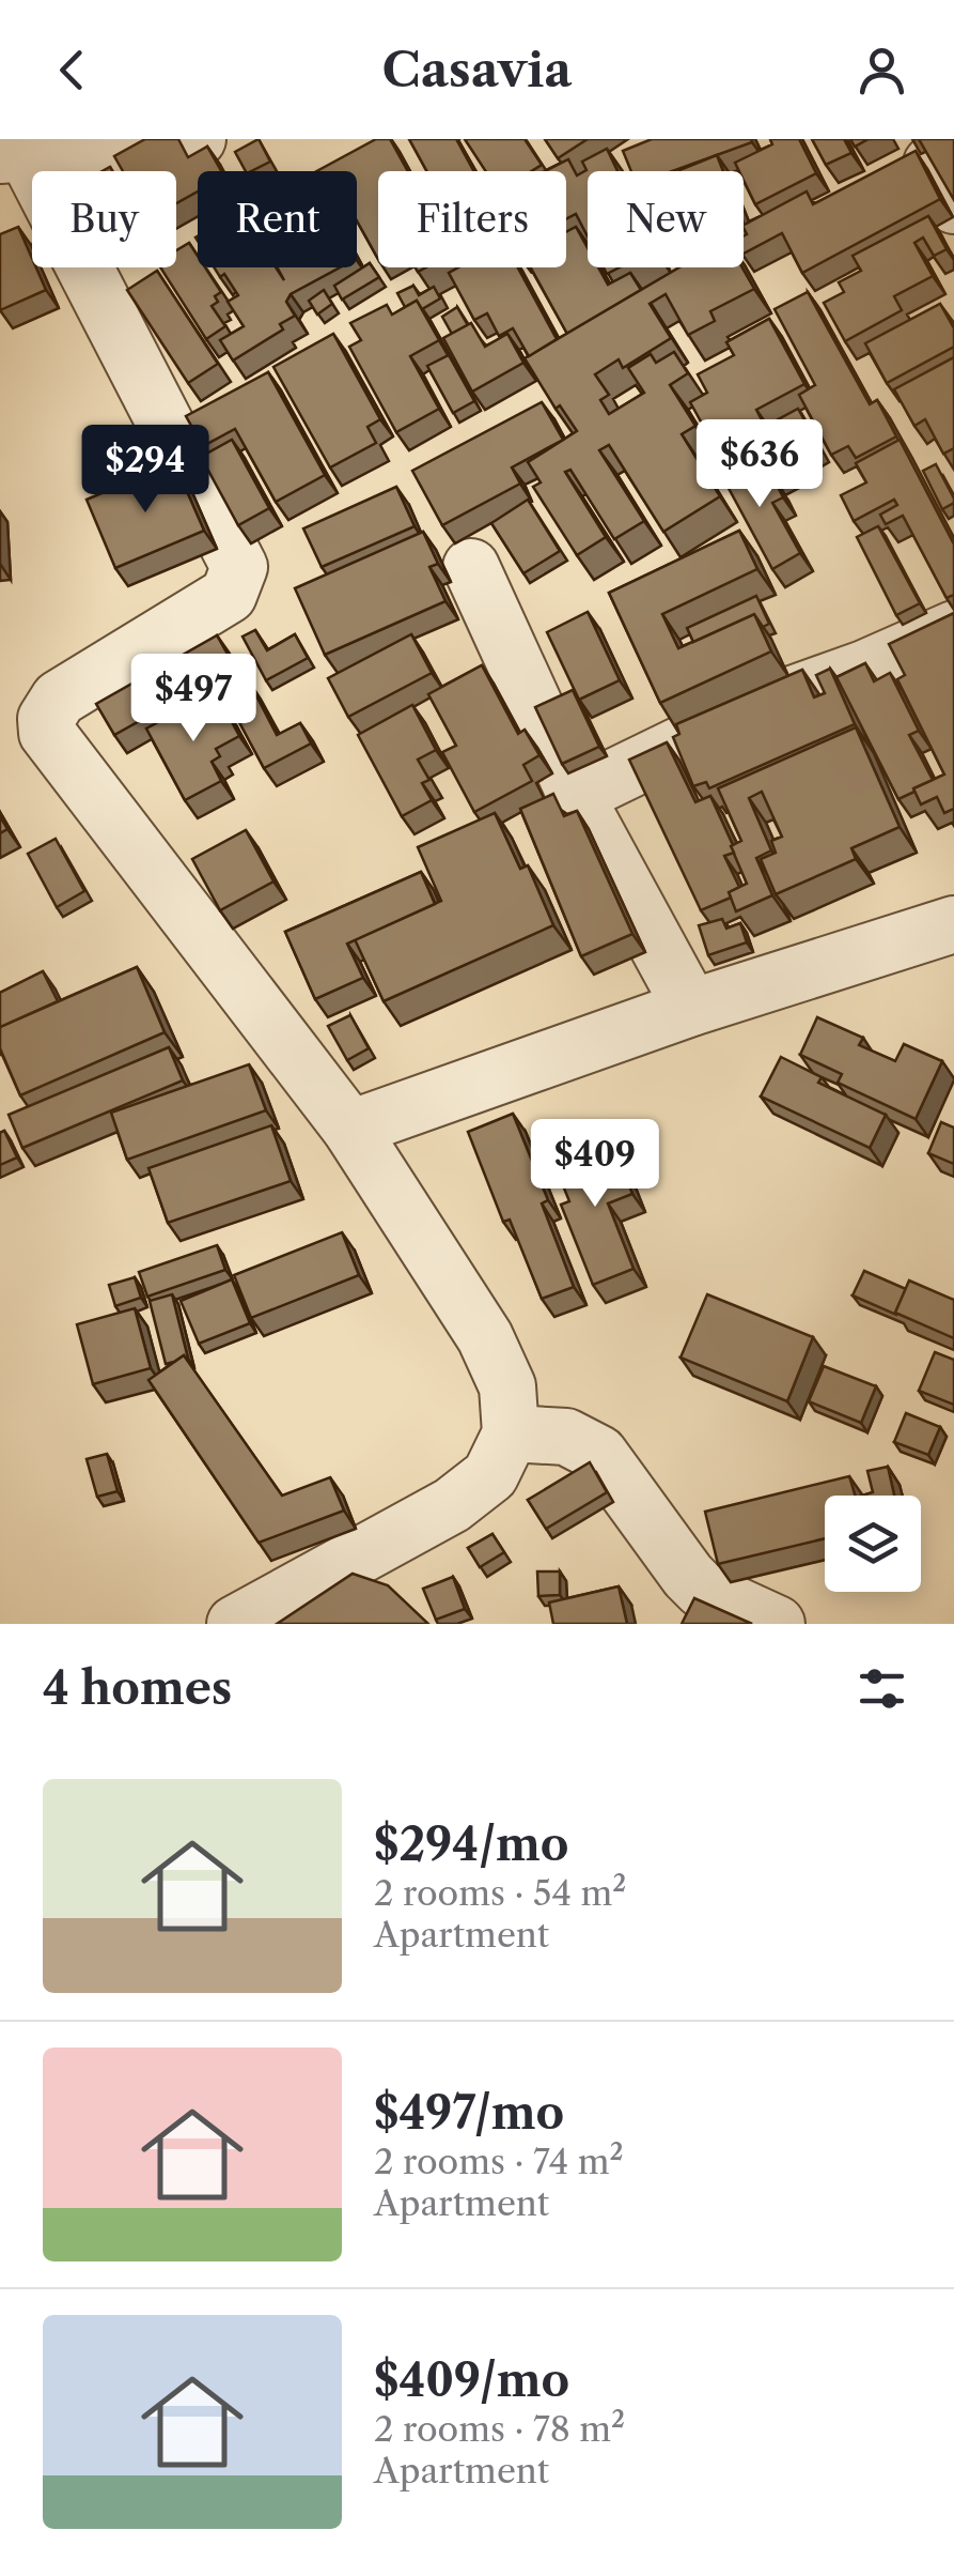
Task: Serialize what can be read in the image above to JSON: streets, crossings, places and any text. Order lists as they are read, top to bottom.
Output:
{
  "page": {
    "header": "Casavia",
    "chip": [
      "Buy",
      "Rent",
      "Filters",
      "New"
    ],
    "price": [
      "$636",
      "$294",
      "$497",
      "$409"
    ],
    "heading": "4 homes",
    "list": [
      {
        "name": "$294/mo",
        "note": "2 rooms · 54 m² · Apartment"
      },
      {
        "name": "$497/mo",
        "note": "2 rooms · 74 m² · Apartment"
      },
      {
        "name": "$409/mo",
        "note": "2 rooms · 78 m² · Apartment"
      }
    ]
  }
}
